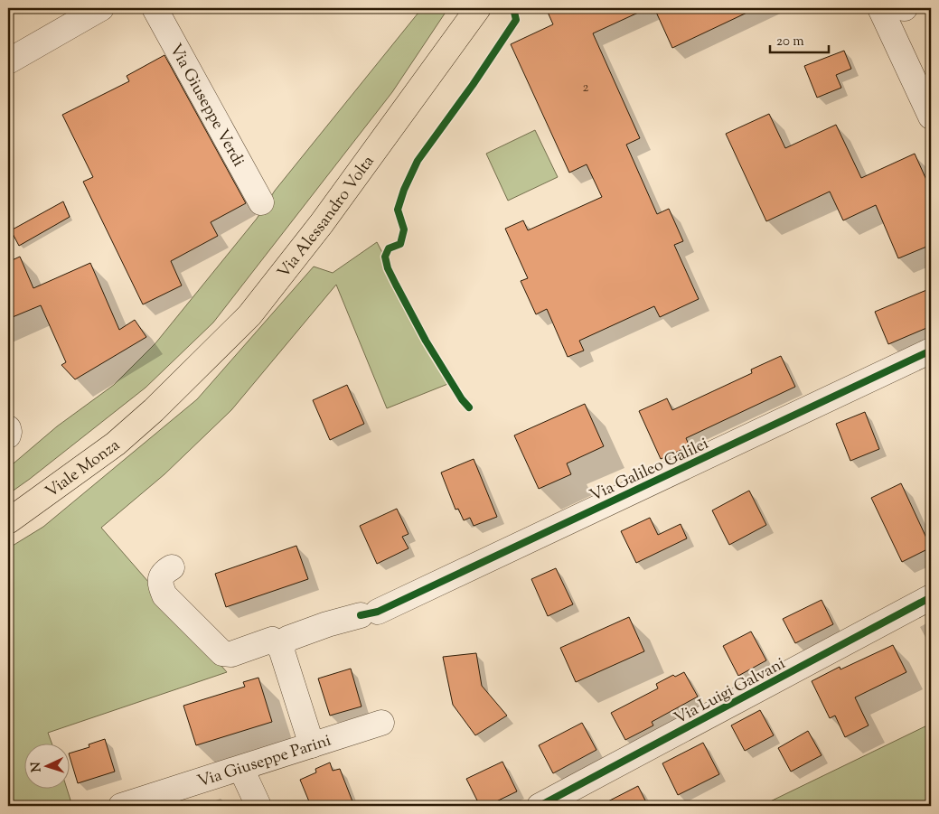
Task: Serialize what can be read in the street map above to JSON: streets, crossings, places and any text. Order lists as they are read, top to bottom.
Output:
{
  "streets": {
    "main road": ["Via Alessandro Volta", "Viale Monza"],
    "street": [
      "Via Giuseppe Verdi",
      "Via Galileo Galilei",
      "Via Luigi Galvani",
      "Via Giuseppe Parini"
    ]
  },
  "crossings": [
    ["Via Alessandro Volta", "Viale Monza"]
  ],
  "house_numbers": ["2"],
  "scale_bar": "20 m",
  "north": "left"
}
